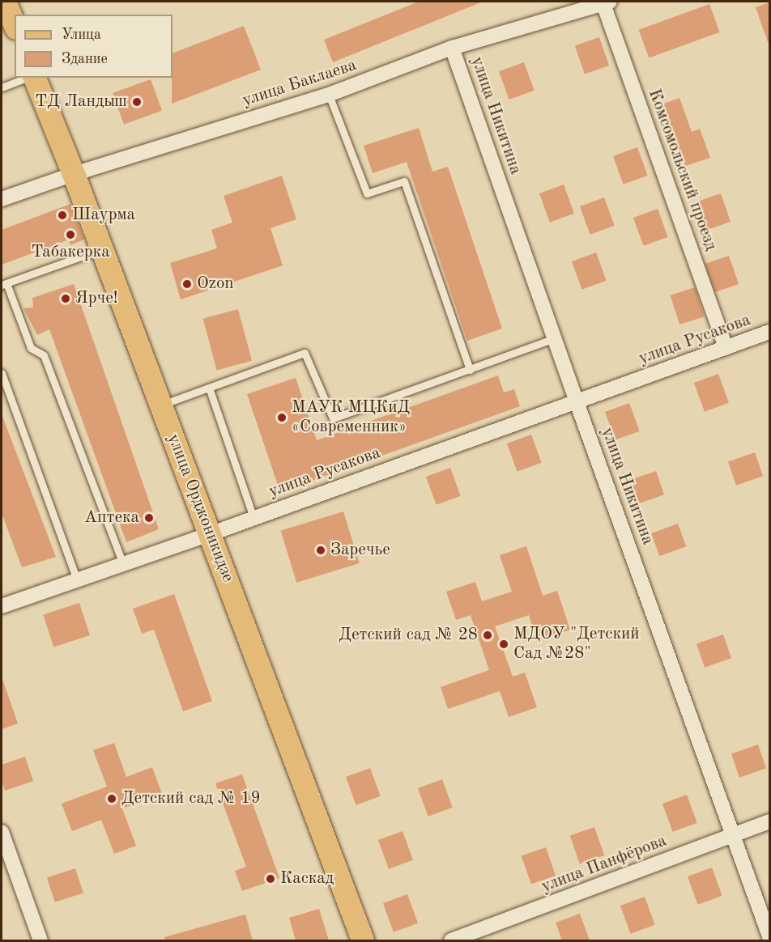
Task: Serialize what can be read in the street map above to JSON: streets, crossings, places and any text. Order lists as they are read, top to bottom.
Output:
{
  "streets": {
    "main road": ["улица Орджоникидзе"],
    "street": [
      "улица Баклаева",
      "улица Никитина",
      "Комсомольский проезд",
      "улица Русакова",
      "улица Панфёрова"
    ]
  },
  "crossings": [
    ["улица Баклаева", "улица Никитина"],
    ["улица Баклаева", "Комсомольский проезд"],
    ["улица Баклаева", "улица Орджоникидзе"],
    ["улица Никитина", "улица Русакова"],
    ["улица Никитина", "улица Панфёрова"],
    ["Комсомольский проезд", "улица Русакова"],
    ["улица Русакова", "улица Орджоникидзе"]
  ],
  "places": [
    "ТД Ландыш",
    "Шаурма",
    "Табакерка",
    "Ozon",
    "Ярче!",
    "МАУК МЦКиД «Современник»",
    "Аптека",
    "Заречье",
    "Детский сад № 28",
    "МДОУ \"Детский Сад №28\"",
    "Детский сад № 19",
    "Каскад"
  ],
  "legend": ["Улица", "Здание"]
}
